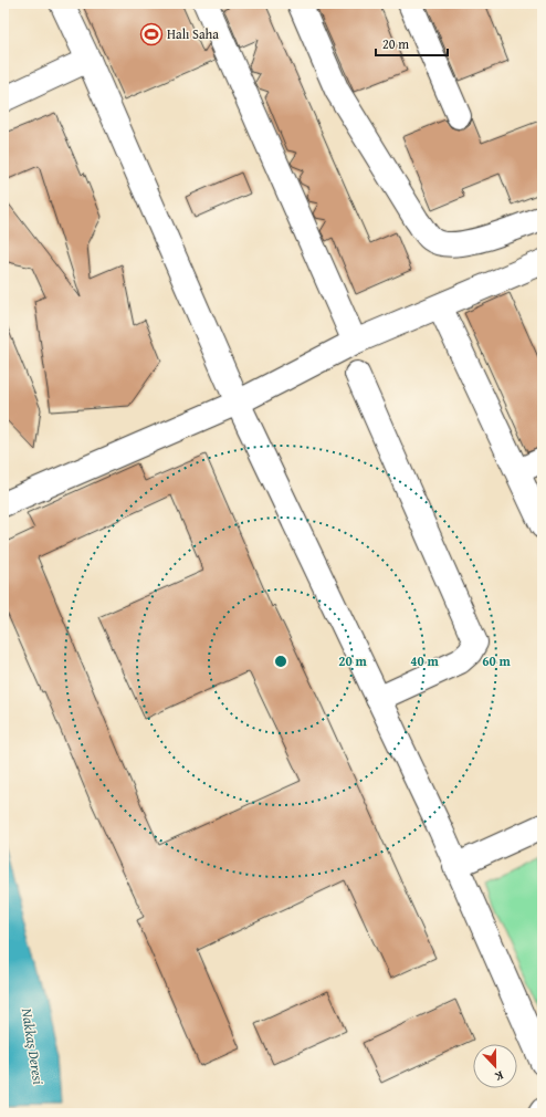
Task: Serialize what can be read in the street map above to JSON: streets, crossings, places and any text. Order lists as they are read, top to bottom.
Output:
{
  "water": ["Nakkaş Deresi"],
  "places": {
    "sports": ["Halı Saha"]
  },
  "scale_bar": "20 m",
  "north": "bottom",
  "rings": ["20 m", "40 m", "60 m"]
}
